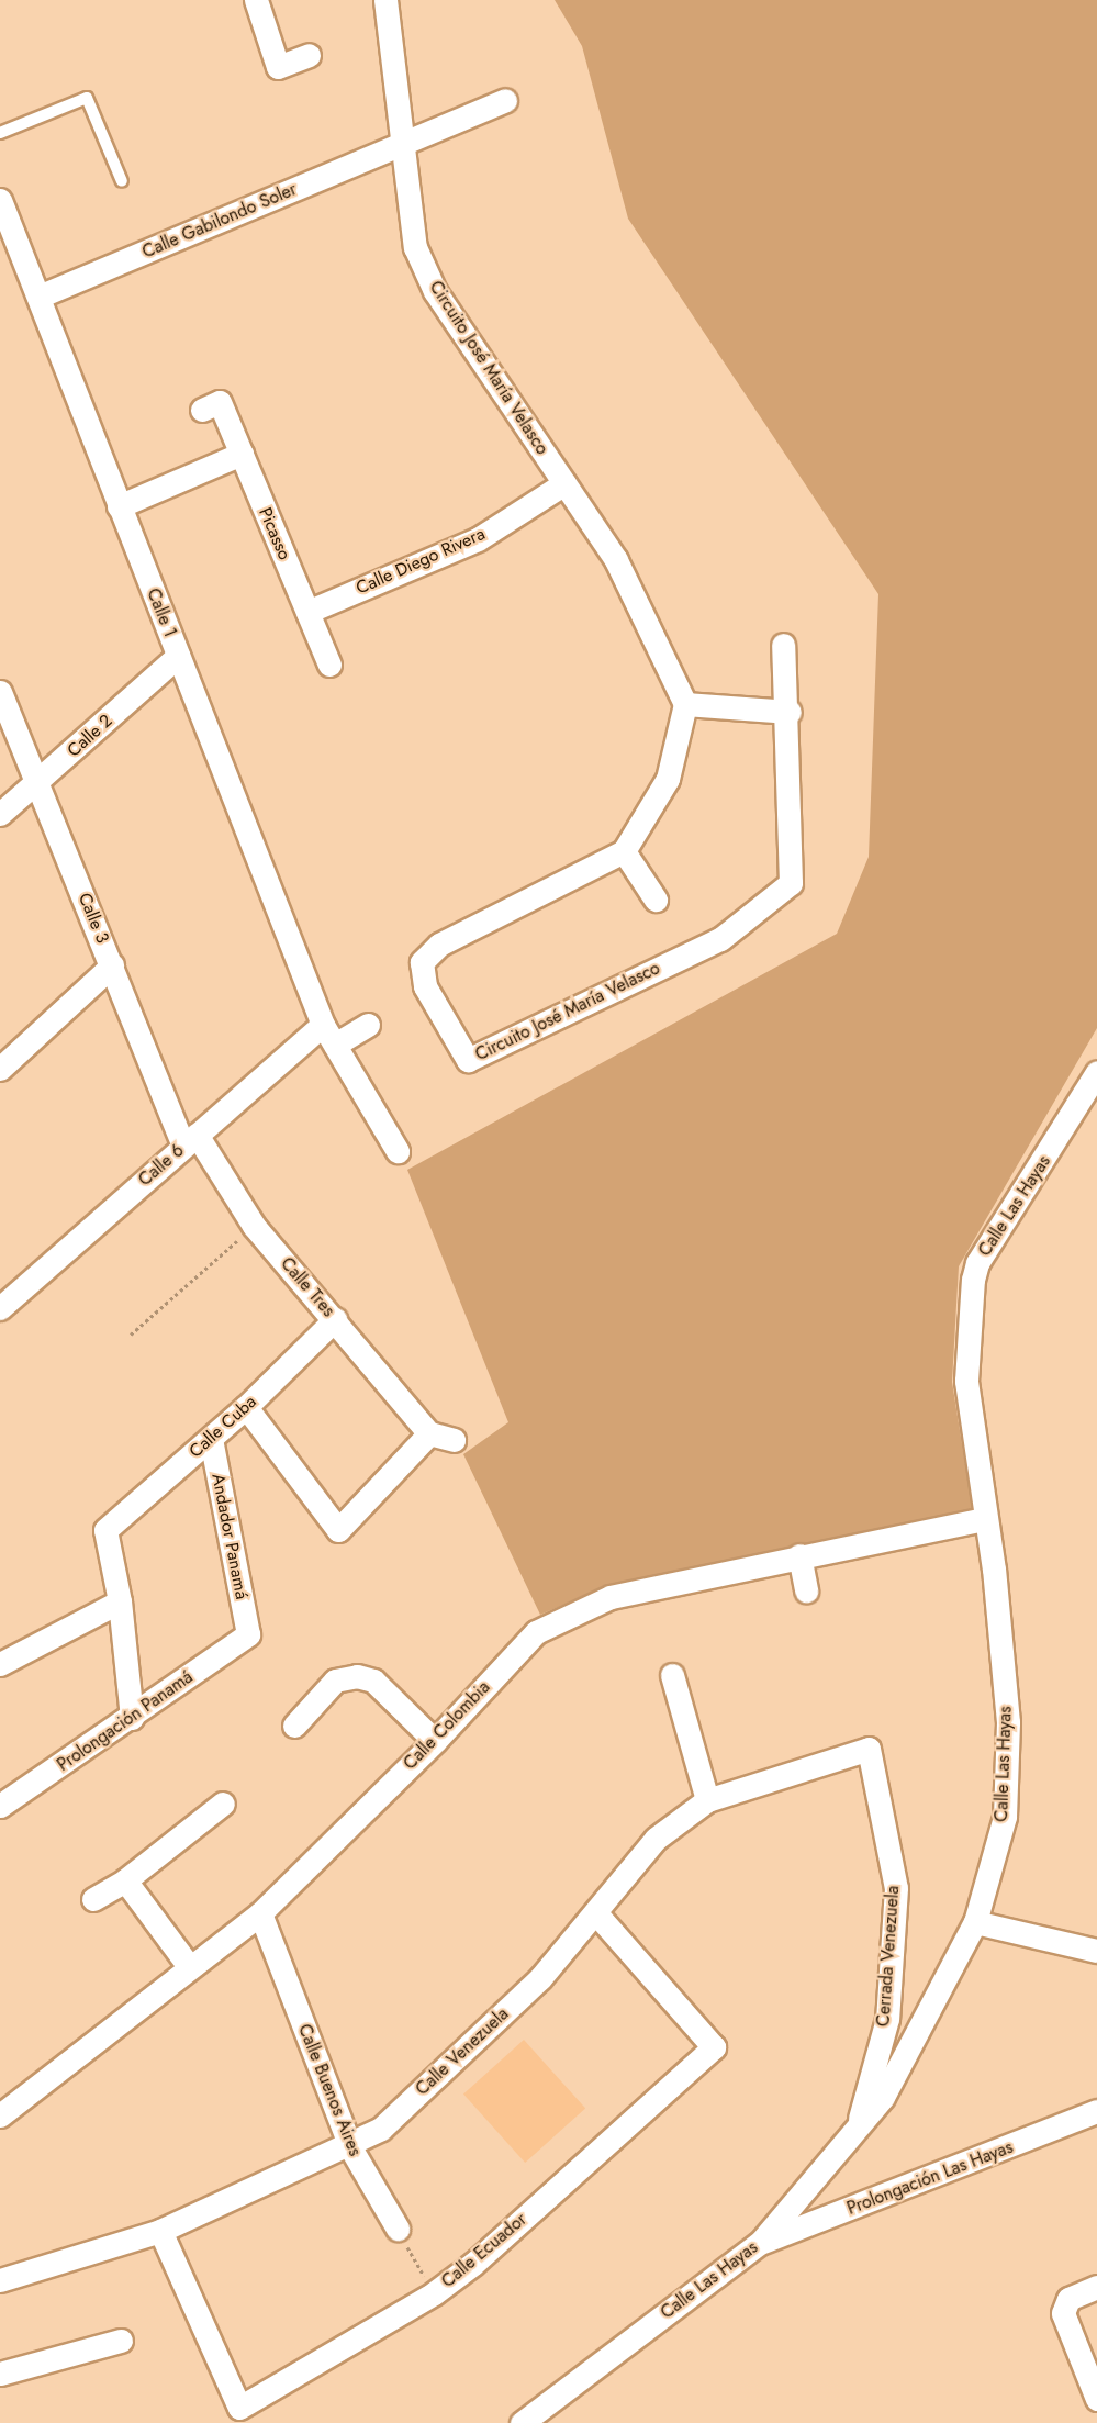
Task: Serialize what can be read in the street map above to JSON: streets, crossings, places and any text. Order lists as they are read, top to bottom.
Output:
{
  "streets": {
    "street": [
      "Calle Gabilondo Soler",
      "Circuito José María Velasco",
      "Picasso",
      "Calle Diego Rivera",
      "Calle 1",
      "Calle 2",
      "Calle 3",
      "Calle 6",
      "Calle Las Hayas",
      "Calle Tres",
      "Calle Cuba",
      "Andador Panamá",
      "Prolongación Panamá",
      "Calle Colombia",
      "Cerrada Venezuela",
      "Calle Venezuela",
      "Calle Buenos Aires",
      "Prolongación Las Hayas",
      "Calle Ecuador"
    ]
  },
  "crossings": [
    ["Calle Gabilondo Soler", "Circuito José María Velasco"],
    ["Calle Gabilondo Soler", "Calle 1"],
    ["Circuito José María Velasco", "Calle Diego Rivera"],
    ["Picasso", "Calle Diego Rivera"],
    ["Calle 1", "Calle 2"],
    ["Calle 1", "Calle 6"],
    ["Calle 2", "Calle 3"],
    ["Calle 3", "Calle 6"],
    ["Calle 3", "Calle Tres"],
    ["Calle 6", "Calle Tres"],
    ["Calle Las Hayas", "Calle Colombia"],
    ["Calle Las Hayas", "Cerrada Venezuela"],
    ["Calle Las Hayas", "Prolongación Las Hayas"],
    ["Calle Tres", "Calle Cuba"],
    ["Calle Cuba", "Andador Panamá"],
    ["Andador Panamá", "Prolongación Panamá"],
    ["Calle Colombia", "Calle Buenos Aires"],
    ["Cerrada Venezuela", "Calle Venezuela"],
    ["Calle Venezuela", "Calle Buenos Aires"],
    ["Calle Venezuela", "Calle Ecuador"]
  ]
}
